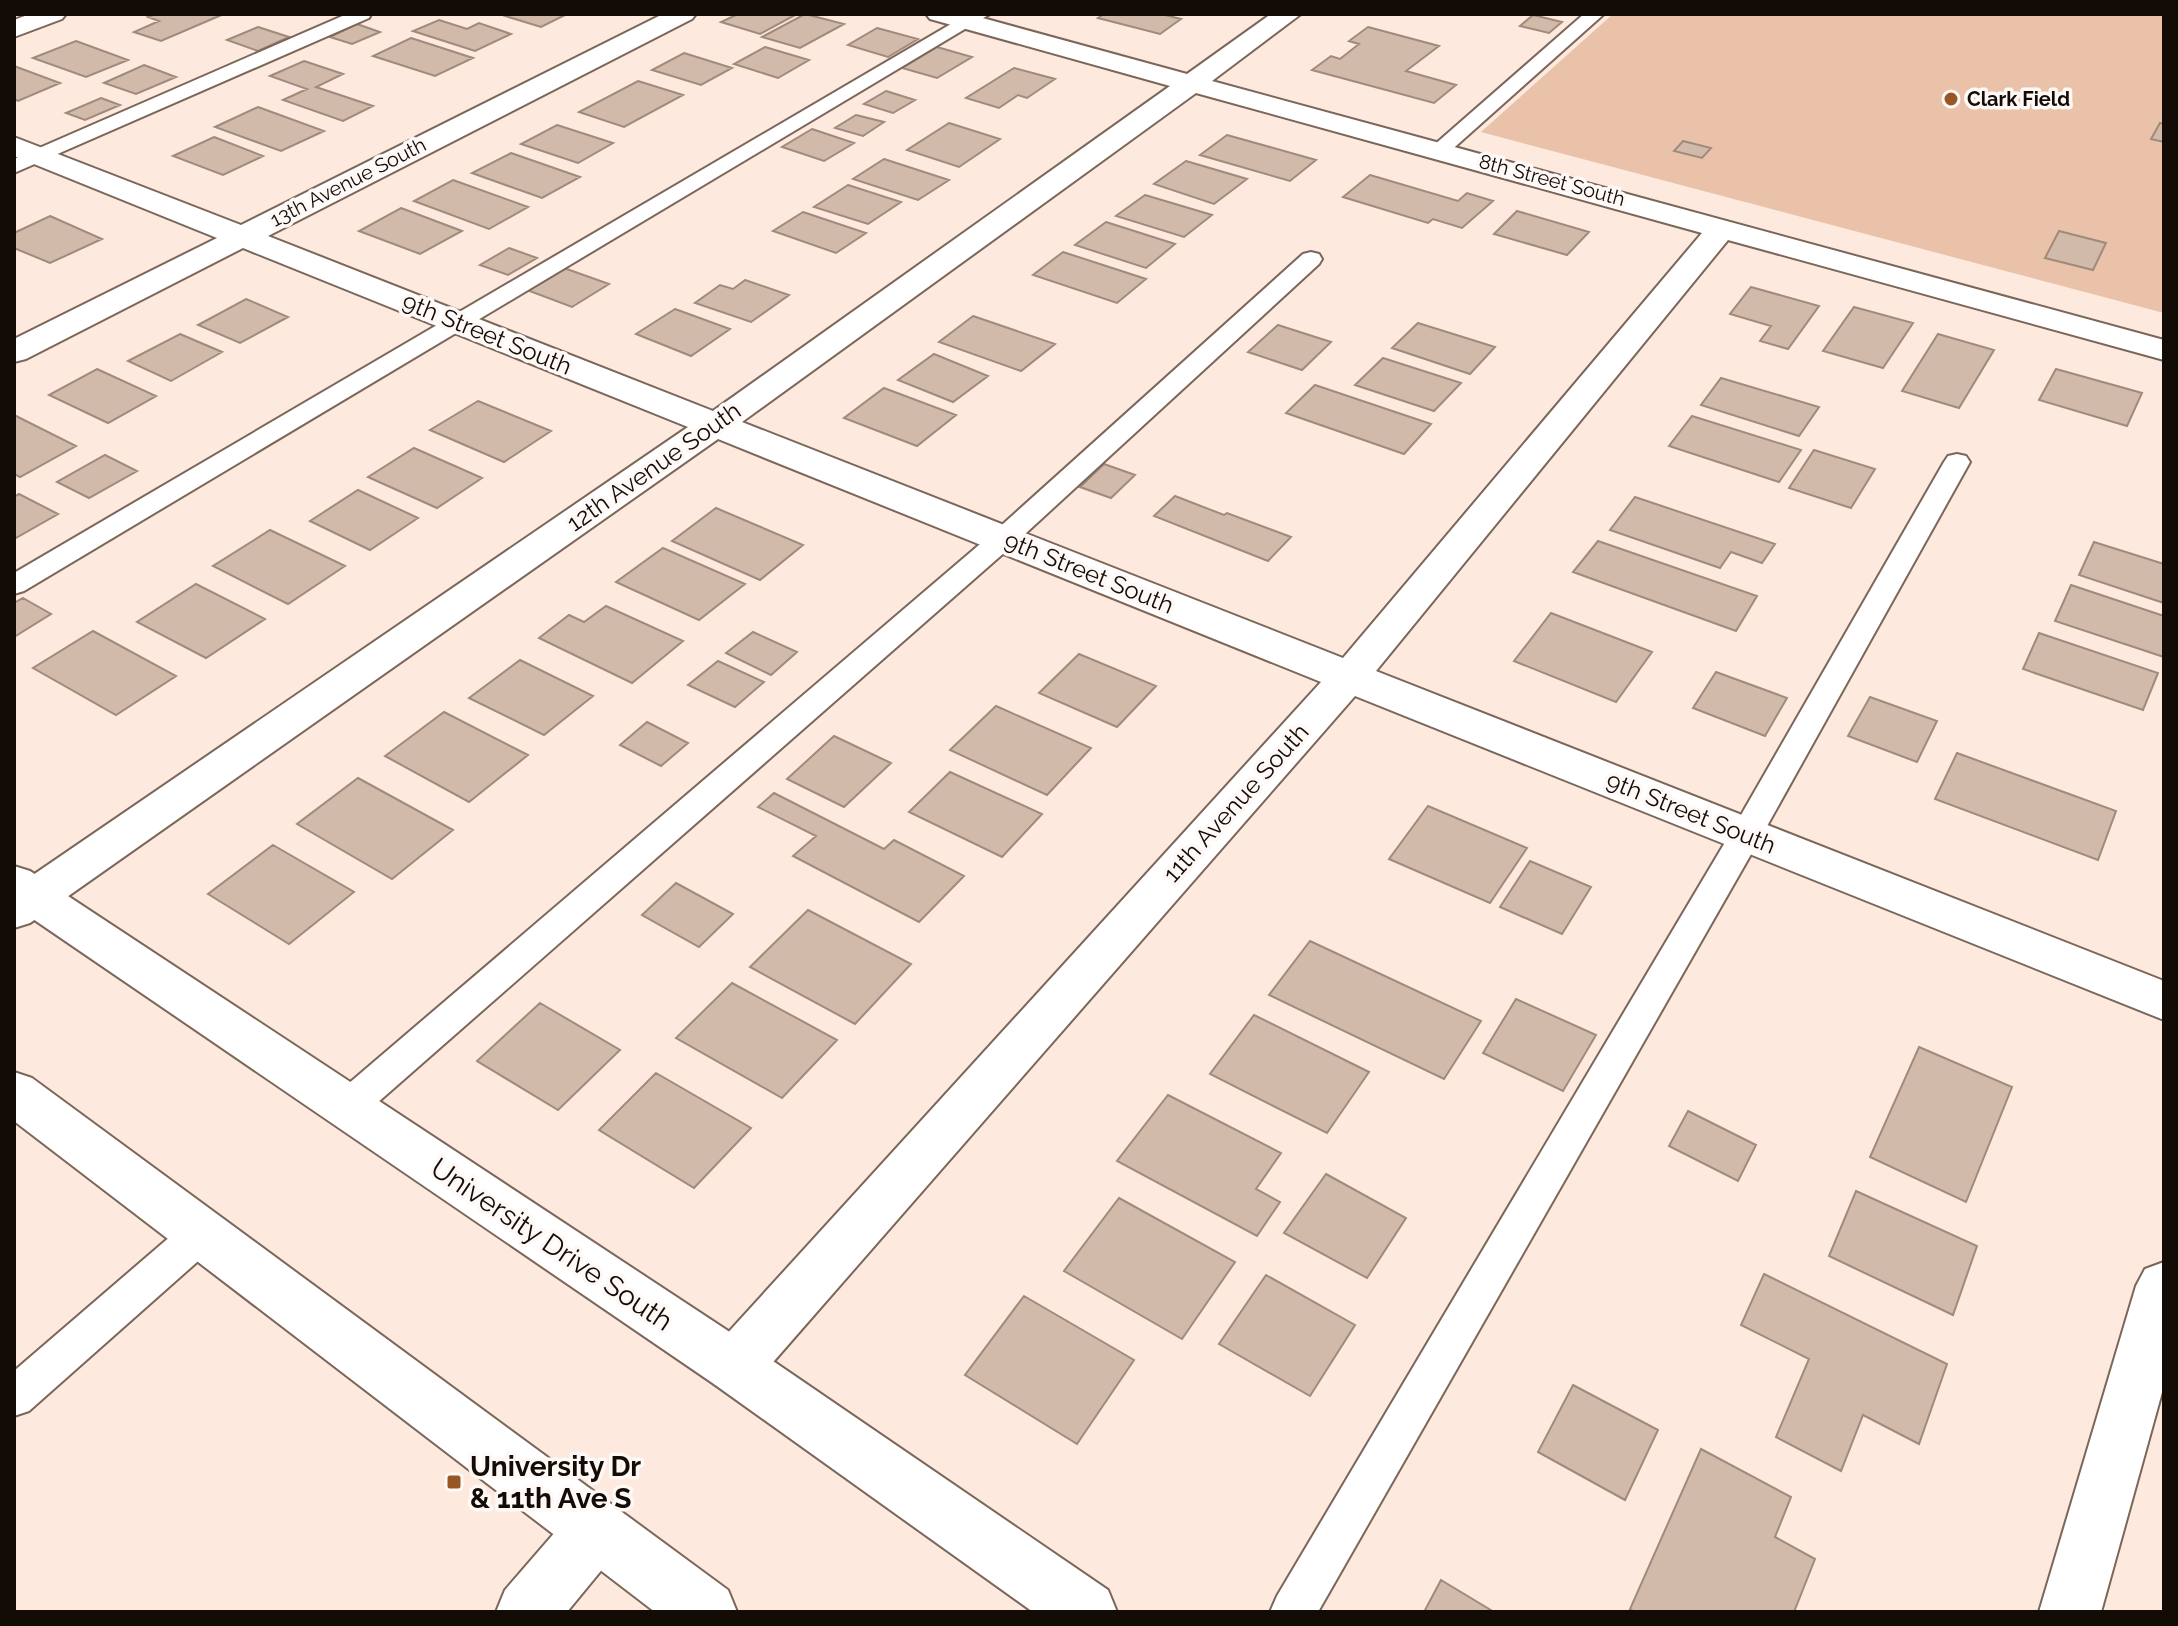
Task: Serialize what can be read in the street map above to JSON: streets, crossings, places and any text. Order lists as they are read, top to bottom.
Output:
{
  "streets": {
    "street": [
      "8th Street South",
      "13th Avenue South",
      "9th Street South",
      "12th Avenue South",
      "11th Avenue South",
      "University Drive South"
    ]
  },
  "crossings": [
    ["8th Street South", "12th Avenue South"],
    ["8th Street South", "11th Avenue South"],
    ["13th Avenue South", "9th Street South"],
    ["9th Street South", "12th Avenue South"],
    ["9th Street South", "11th Avenue South"],
    ["12th Avenue South", "University Drive South"],
    ["11th Avenue South", "University Drive South"]
  ],
  "places": {
    "other": ["Clark Field"],
    "transit": ["University Dr & 11th Ave S"]
  }
}
